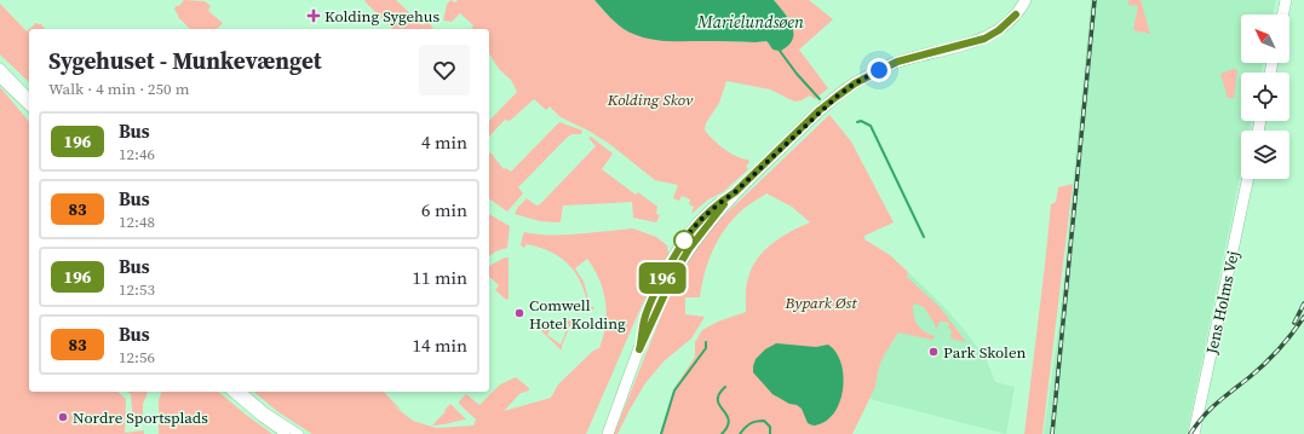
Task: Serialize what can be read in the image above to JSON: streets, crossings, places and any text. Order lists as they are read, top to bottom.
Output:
{
  "streets": {
    "main road": ["Jens Holms Vej"]
  },
  "water": ["Marielundsøen"],
  "parks": ["Kolding Skov", "Bypark Øst"],
  "places": {
    "health": ["Kolding Sygehus"],
    "other": ["Comwell Hotel Kolding", "Park Skolen", "Nordre Sportsplads"]
  },
  "lines": ["bus line 196"],
  "north": "top left",
  "page": {
    "on_map": "196",
    "heading": ["Sygehuset - Munkevænget", "Walk · 4 min · 250 m"],
    "list": [
      {
        "mark": "196",
        "name": "Bus",
        "note": "12:46",
        "value": "4 min"
      },
      {
        "mark": "83",
        "name": "Bus",
        "note": "12:48",
        "value": "6 min"
      },
      {
        "mark": "196",
        "name": "Bus",
        "note": "12:53",
        "value": "11 min"
      },
      {
        "mark": "83",
        "name": "Bus",
        "note": "12:56",
        "value": "14 min"
      }
    ]
  }
}
